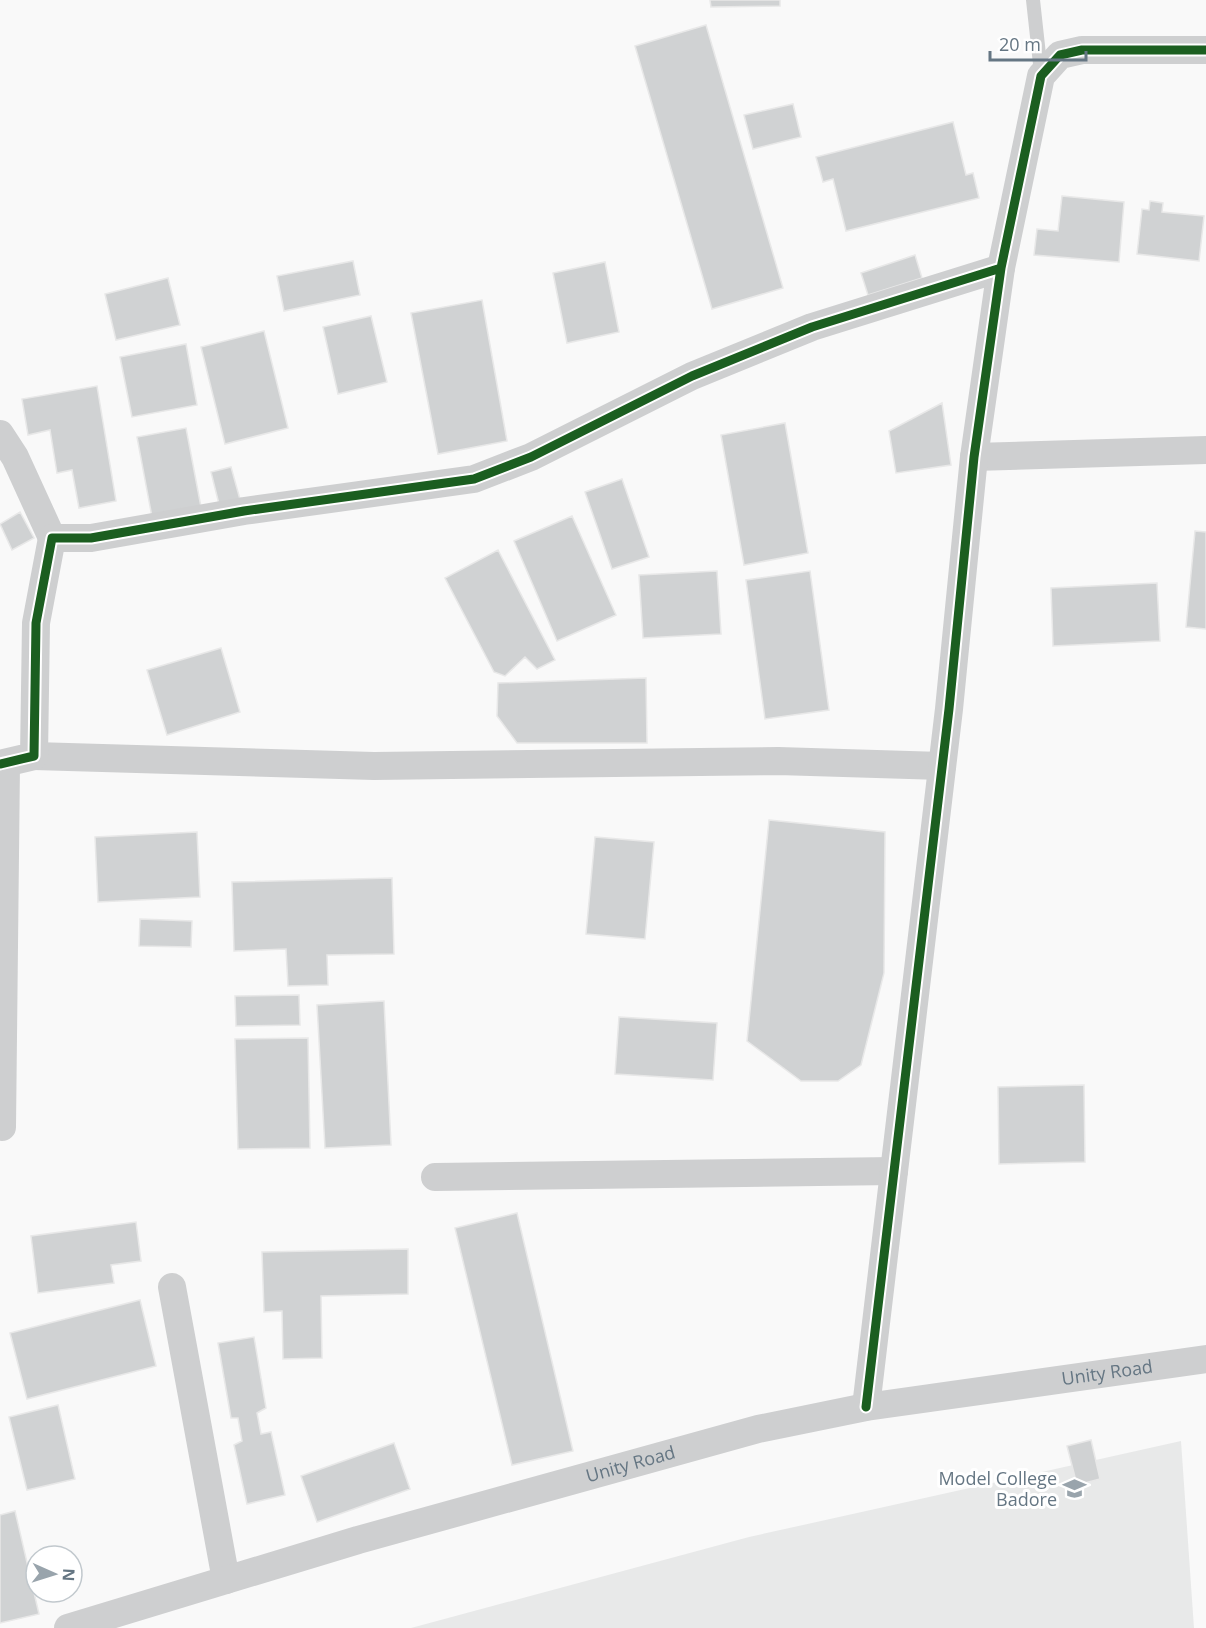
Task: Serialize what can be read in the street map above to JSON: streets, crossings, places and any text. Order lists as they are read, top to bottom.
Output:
{
  "streets": {
    "street": ["Unity Road"]
  },
  "places": {
    "school or university": ["Model College Badore"]
  },
  "scale_bar": "20 m",
  "north": "right"
}
